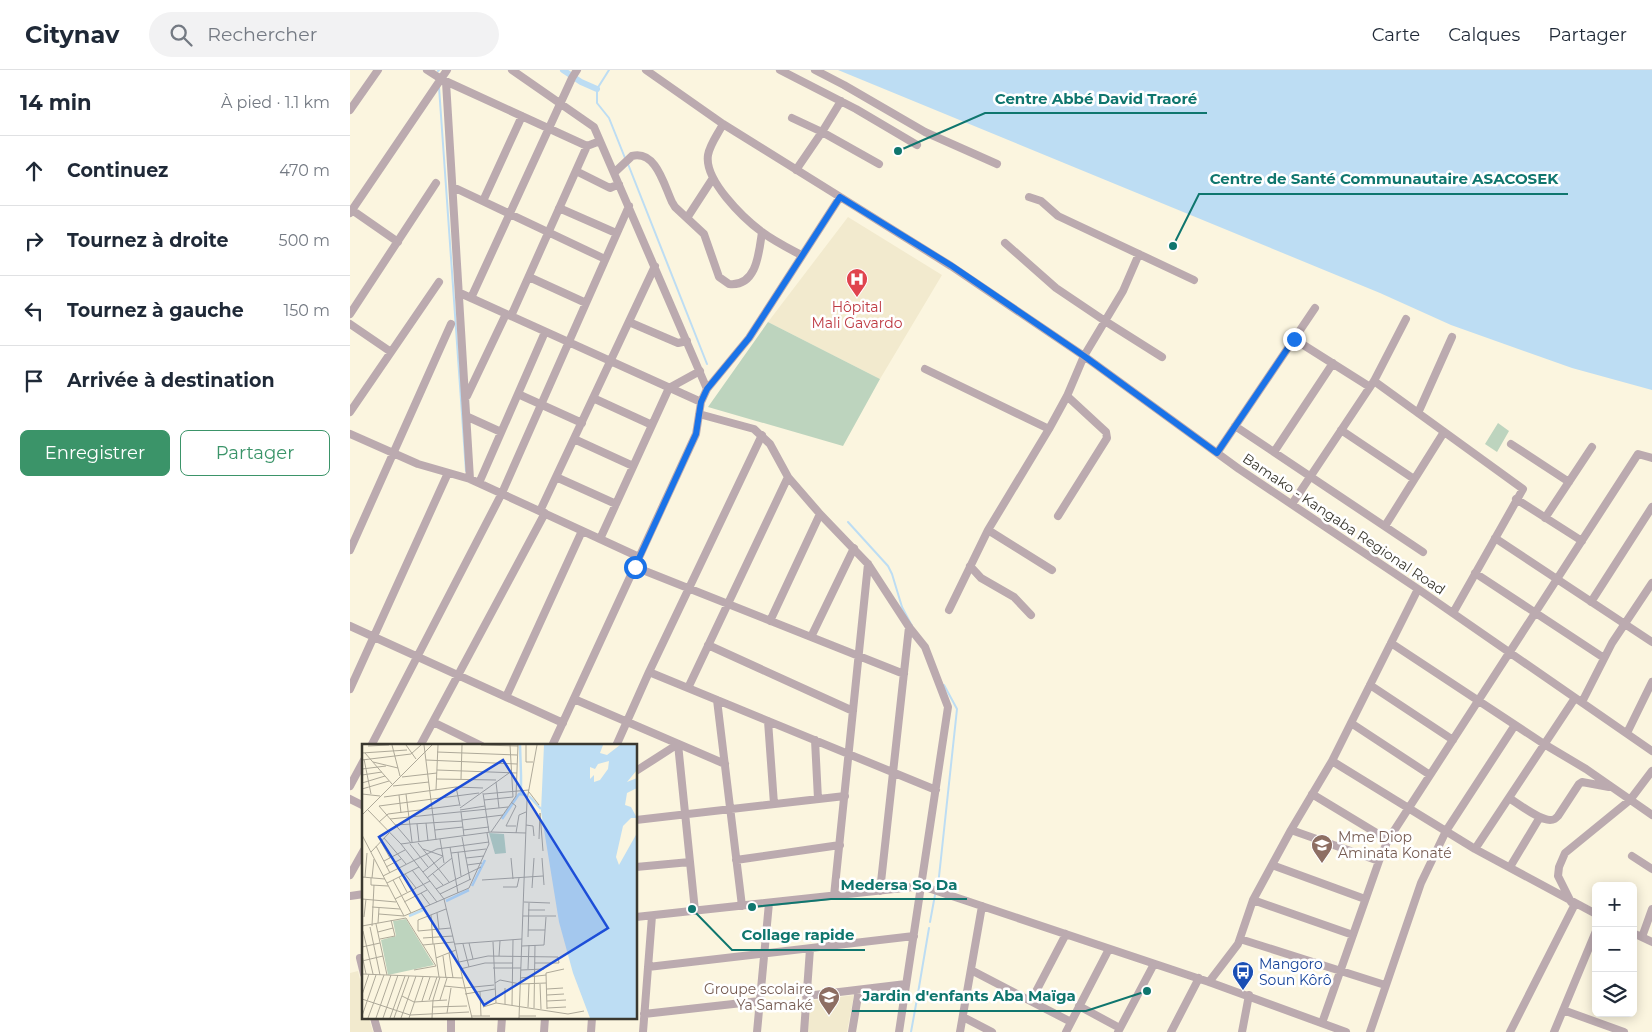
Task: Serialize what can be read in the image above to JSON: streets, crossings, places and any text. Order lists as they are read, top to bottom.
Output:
{
  "streets": {
    "street": ["Bamako - Kangaba Regional Road"]
  },
  "places": {
    "other": [
      "Centre Abbé David Traoré",
      "Centre de Santé Communautaire ASACOSEK",
      "Medersa So Da",
      "Collage rapide",
      "Jardin d'enfants Aba Maïga"
    ],
    "hospital": ["Hôpital Mali Gavardo"],
    "school or university": ["Mme Diop Aminata Konaté", "Groupe scolaire Ya Samaké"],
    "bus stop": ["Mangoro Soun Kôrô"]
  },
  "page": {
    "header": "Citynav",
    "search": "Rechercher",
    "nav": ["Carte", "Calques", "Partager"],
    "heading": ["14 min", "À pied · 1.1 km"],
    "list": [
      ["Continuez", "470 m"],
      ["Tournez à droite", "500 m"],
      ["Tournez à gauche", "150 m"],
      "Arrivée à destination"
    ],
    "buttons": ["Enregistrer", "Partager"],
    "map_buttons": ["+", "−"]
  }
}
